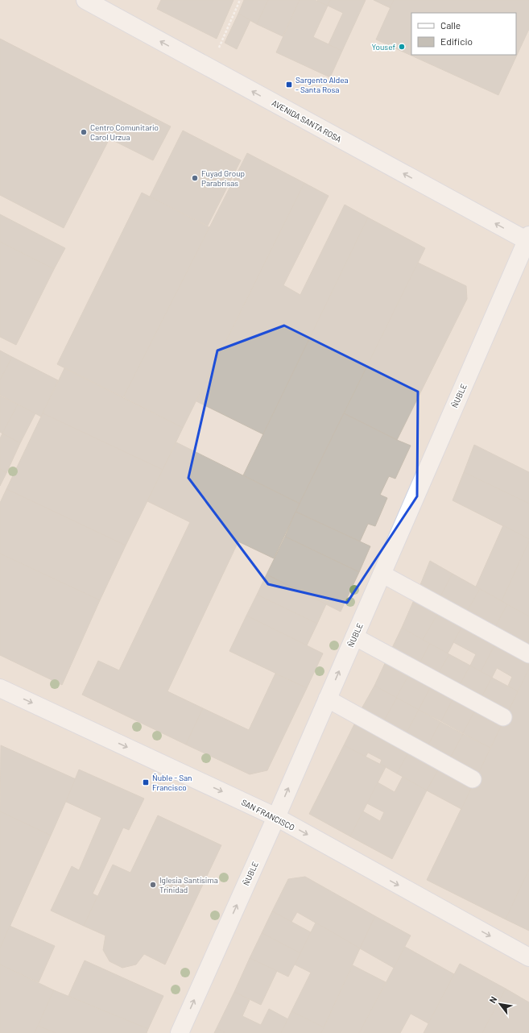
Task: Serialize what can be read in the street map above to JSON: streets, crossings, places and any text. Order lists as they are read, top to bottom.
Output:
{
  "streets": {
    "main road": ["AVENIDA SANTA ROSA", "ÑUBLE", "SAN FRANCISCO"]
  },
  "crossings": [
    ["AVENIDA SANTA ROSA", "ÑUBLE"],
    ["ÑUBLE", "SAN FRANCISCO"]
  ],
  "one_way": ["AVENIDA SANTA ROSA", "ÑUBLE", "SAN FRANCISCO"],
  "places": {
    "other": [
      "Yousef",
      "Centro Comunitario Carol Urzua",
      "Fuyad Group Parabrisas",
      "Iglesia Santísima Trinidad"
    ],
    "transit": ["Sargento Aldea - Santa Rosa", "Ñuble - San Francisco"]
  },
  "legend": ["Calle", "Edificio"],
  "north": "top left"
}
